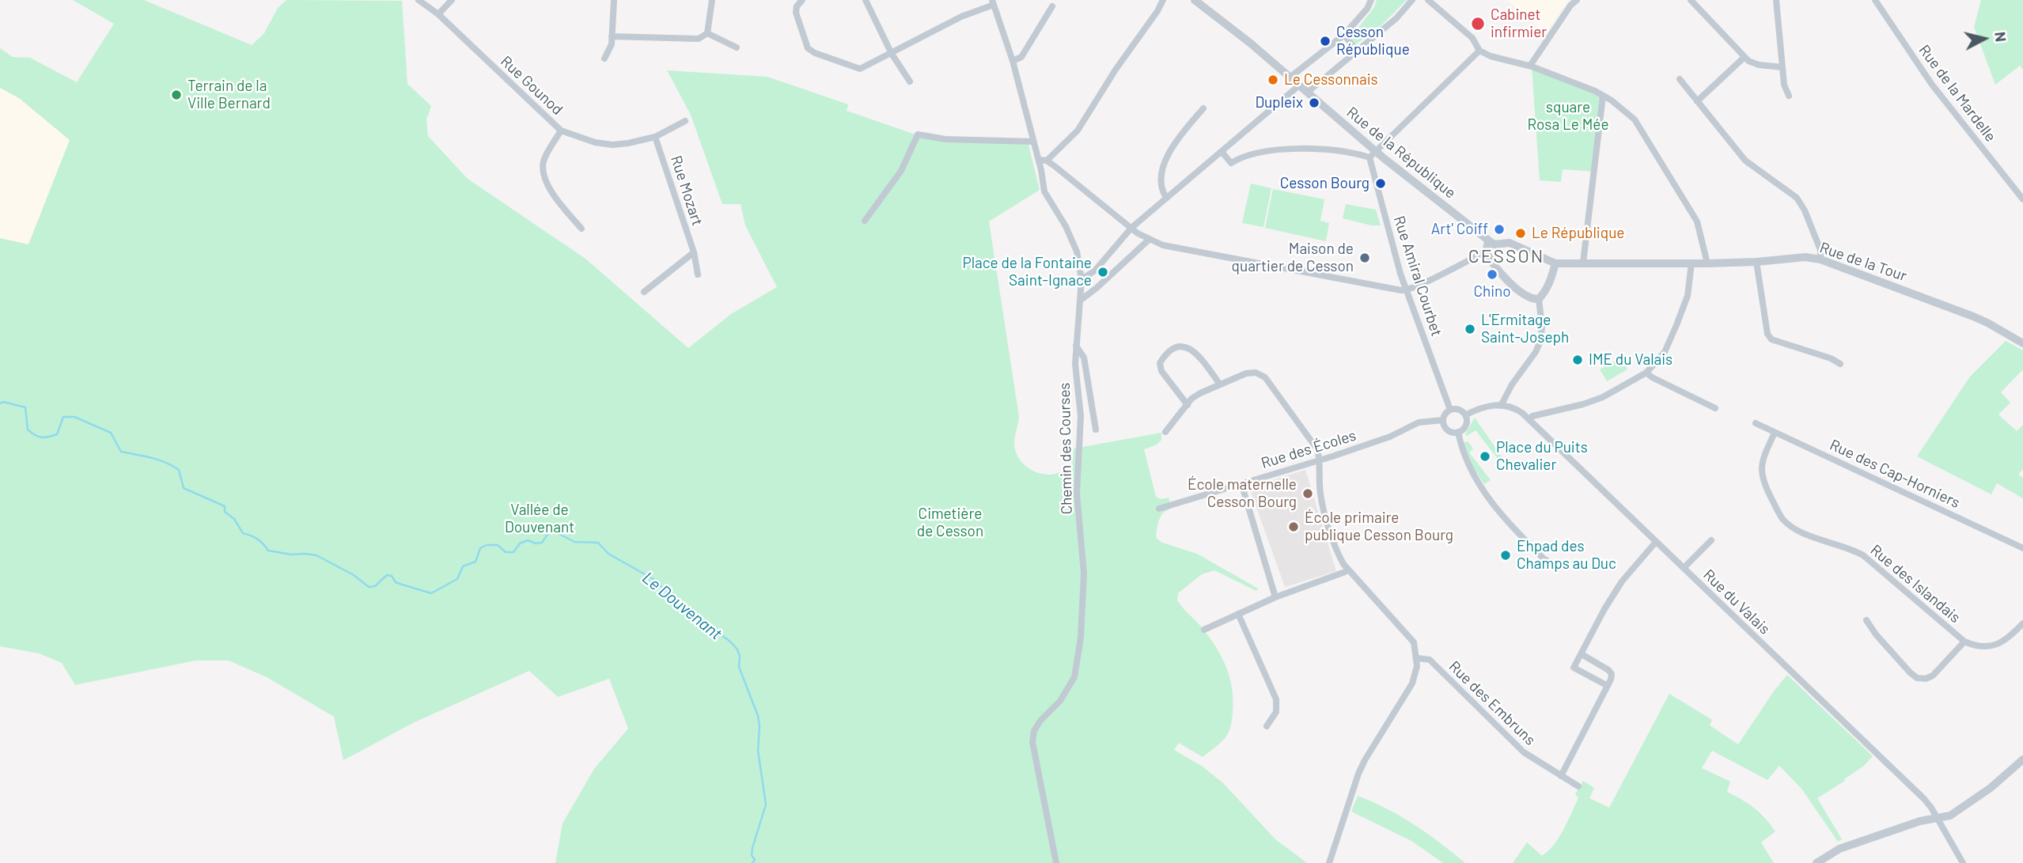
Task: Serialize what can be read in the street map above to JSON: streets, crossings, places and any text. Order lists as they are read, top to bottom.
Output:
{
  "streets": {
    "street": [
      "Rue Gounod",
      "Rue de la Mardelle",
      "Rue de la République",
      "Rue Mozart",
      "Rue de la Tour",
      "Rue Amiral Courbet",
      "Chemin des Courses",
      "Rue des Écoles",
      "Rue des Cap-Horniers",
      "Rue des Islandais",
      "Rue du Valais",
      "Rue des Embruns"
    ]
  },
  "crossings": [
    ["Rue Gounod", "Rue Mozart"],
    ["Rue de la République", "Rue Amiral Courbet"],
    ["Rue Amiral Courbet", "Rue des Écoles"],
    ["Rue des Cap-Horniers", "Rue des Islandais"]
  ],
  "districts": ["CESSON"],
  "water": ["Le Douvenant"],
  "parks": ["square Rosa Le Mée", "Vallée de Douvenant", "Cimetière de Cesson"],
  "places": [
    "Cabinet infirmier",
    "Cesson République",
    "Le Cessonnais",
    "Terrain de la Ville Bernard",
    "Dupleix",
    "Cesson Bourg",
    "Art' Coiff",
    "Le République",
    "Maison de quartier de Cesson",
    "Place de la Fontaine Saint-Ignace",
    "Chino",
    "L'Ermitage Saint-Joseph",
    "IME du Valais",
    "Place du Puits Chevalier",
    "École maternelle Cesson Bourg",
    "École primaire publique Cesson Bourg",
    "Ehpad des Champs au Duc"
  ],
  "north": "right"
}
